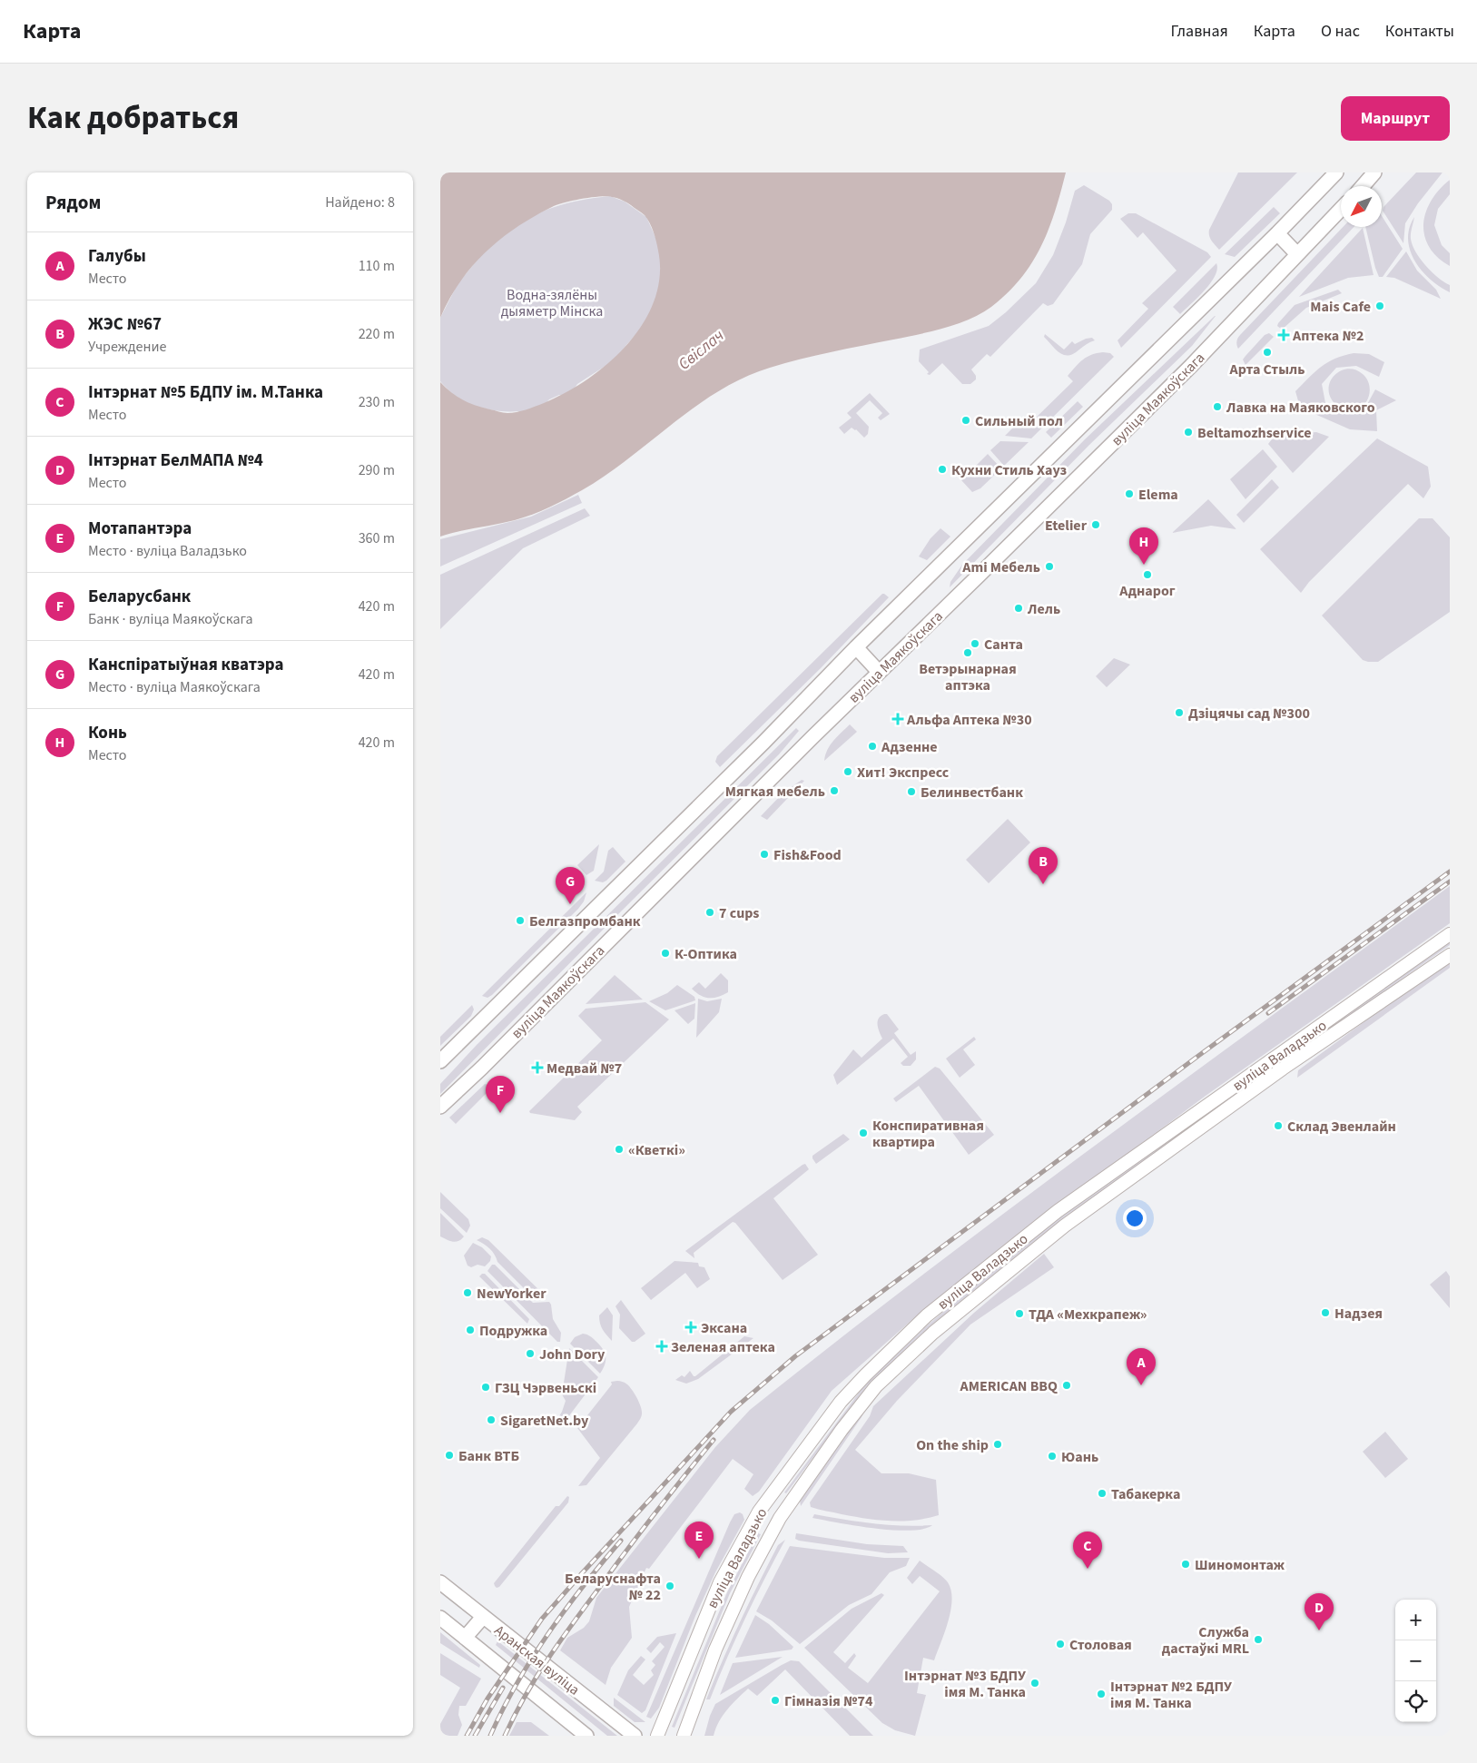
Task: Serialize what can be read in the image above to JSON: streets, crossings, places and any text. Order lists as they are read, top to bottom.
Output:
{
  "streets": {
    "main road": ["вуліца Маякоўскага", "вуліца Валадзько", "Аранская вуліца"]
  },
  "water": ["Свіслач"],
  "parks": ["Водна-зялёны дыяметр Мінска"],
  "places": {
    "other": [
      "Mais Cafe",
      "Арта Стыль",
      "Лавка на Маяковского",
      "Сильный пол",
      "Beltamozhservice",
      "Кухни Стиль Хауз",
      "Elema",
      "Etelier",
      "Ami Мебель",
      "Аднарог",
      "Лель",
      "Санта",
      "Ветэрынарная аптэка",
      "Дзіцячы сад №300",
      "Адзенне",
      "Хит! Экспресс",
      "Мягкая мебель",
      "Белинвестбанк",
      "Fish&Food",
      "7 cups",
      "Белгазпромбанк",
      "К-Оптика",
      "Склад Эвенлайн",
      "Конспиративная квартира",
      "«Кветкі»",
      "NewYorker",
      "Надзея",
      "ТДА «Мехкрапеж»",
      "Подружка",
      "John Dory",
      "AMERICAN BBQ",
      "ГЗЦ Чэрвеньскі",
      "SigaretNet.by",
      "On the ship",
      "Банк ВТБ",
      "Юань",
      "Табакерка",
      "Шиномонтаж",
      "Беларуснафта № 22",
      "Служба дастаўкі MRL",
      "Столовая",
      "Інтэрнат №3 БДПУ імя М. Танка",
      "Інтэрнат №2 БДПУ імя М. Танка",
      "Гімназія №74"
    ],
    "health": [
      "Аптека №2",
      "Альфа Аптека №30",
      "Медвай №7",
      "Эксана",
      "Зеленая аптека"
    ]
  },
  "north": "bottom left",
  "page": {
    "header": "Карта",
    "nav": [
      "Главная",
      "Карта",
      "О нас",
      "Контакты"
    ],
    "title": "Как добраться",
    "buttons": "Маршрут",
    "heading": ["Рядом", "Найдено: 8"],
    "list": [
      {
        "mark": "A",
        "name": "Галубы",
        "note": "Место",
        "value": "110 m"
      },
      {
        "mark": "B",
        "name": "ЖЭС №67",
        "note": "Учреждение",
        "value": "220 m"
      },
      {
        "mark": "C",
        "name": "Інтэрнат №5 БДПУ ім. М.Танка",
        "note": "Место",
        "value": "230 m"
      },
      {
        "mark": "D",
        "name": "Інтэрнат БелМАПА №4",
        "note": "Место",
        "value": "290 m"
      },
      {
        "mark": "E",
        "name": "Мотапантэра",
        "note": "Место · вуліца Валадзько",
        "value": "360 m"
      },
      {
        "mark": "F",
        "name": "Беларусбанк",
        "note": "Банк · вуліца Маякоўскага",
        "value": "420 m"
      },
      {
        "mark": "G",
        "name": "Канспіратыўная кватэра",
        "note": "Место · вуліца Маякоўскага",
        "value": "420 m"
      },
      {
        "mark": "H",
        "name": "Конь",
        "note": "Место",
        "value": "420 m"
      }
    ],
    "pins": [
      "H",
      "B",
      "G",
      "F",
      "A",
      "E",
      "C",
      "D"
    ],
    "map_buttons": ["+", "−"]
  }
}
